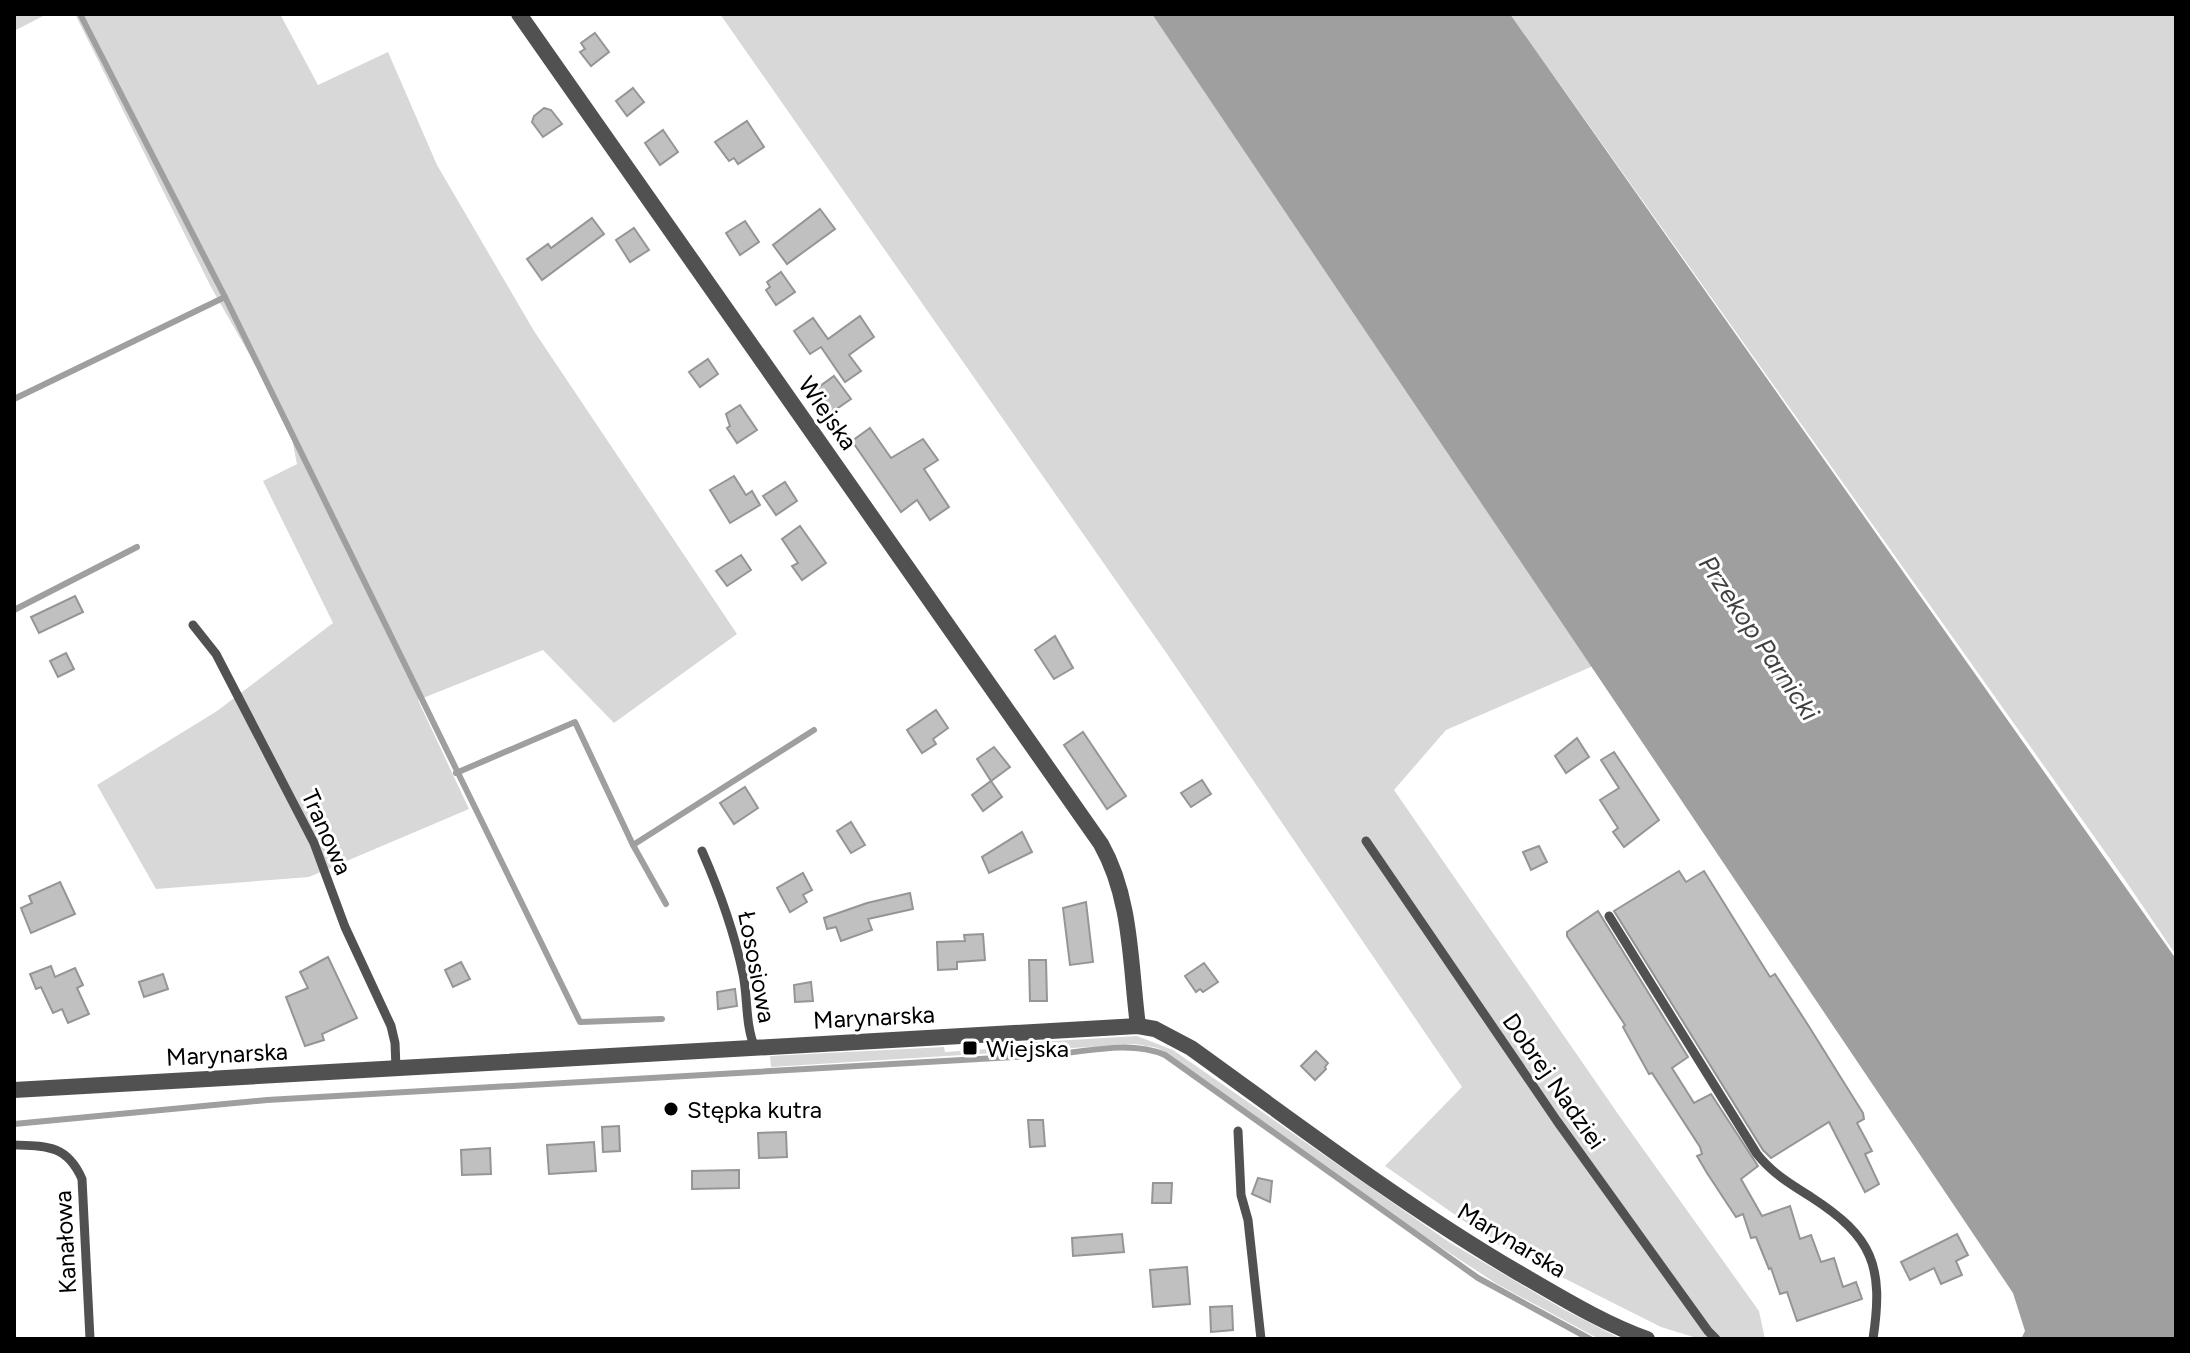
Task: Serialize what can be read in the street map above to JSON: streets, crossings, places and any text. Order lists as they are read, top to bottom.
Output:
{
  "streets": {
    "street": ["Wiejska", "Marynarska"],
    "lane": [
      "Tranowa",
      "Łososiowa",
      "Dobrej Nadziei",
      "Kanałowa"
    ]
  },
  "crossings": [
    ["Wiejska", "Marynarska"],
    ["Tranowa", "Marynarska"],
    ["Łososiowa", "Marynarska"]
  ],
  "water": ["Przekop Parnicki"],
  "places": {
    "transit": ["Wiejska"],
    "other": ["Stępka kutra"]
  }
}
